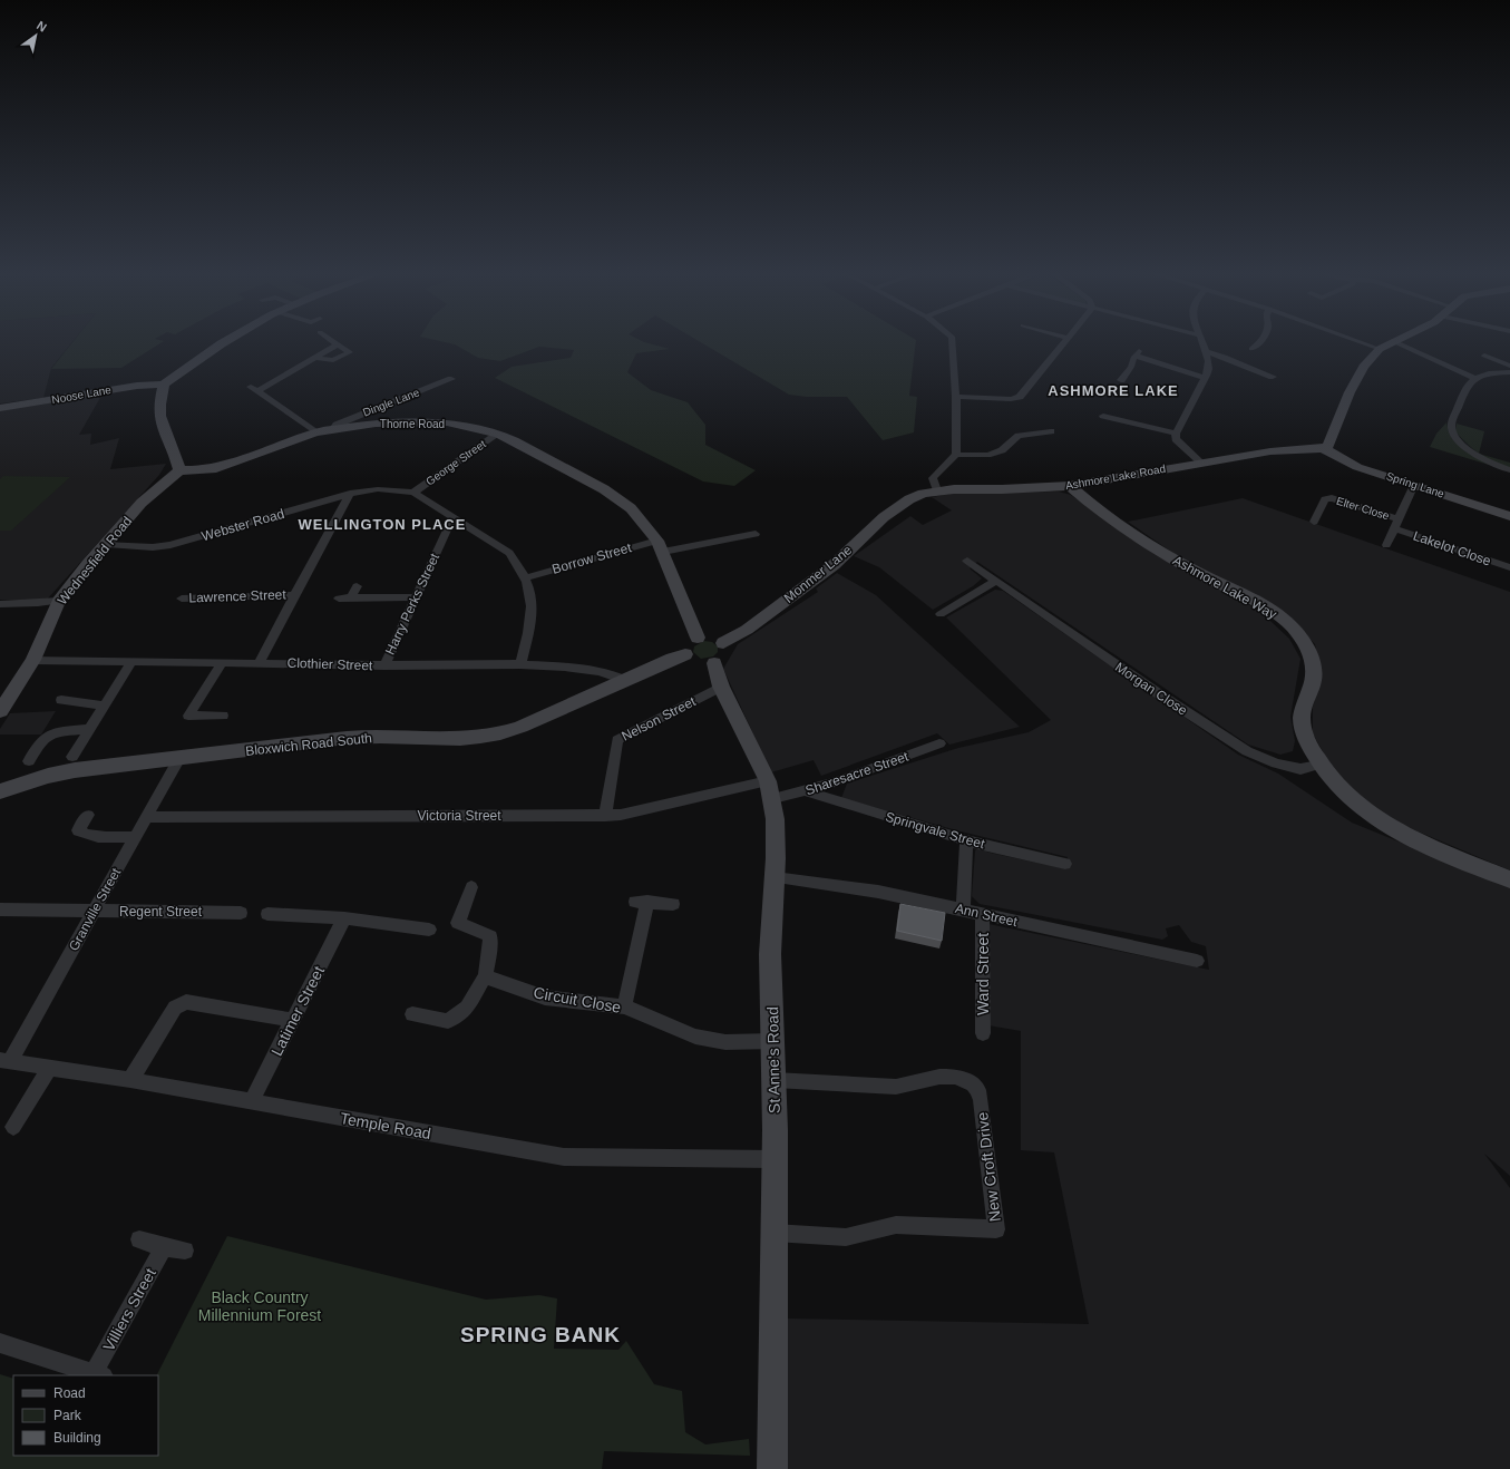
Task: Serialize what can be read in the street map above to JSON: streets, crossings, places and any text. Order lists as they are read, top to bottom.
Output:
{
  "streets": {
    "street": [
      "Noose Lane",
      "Dingle Lane",
      "Thorne Road",
      "George Street",
      "Ashmore Lake Road",
      "Spring Lane",
      "Elter Close",
      "Webster Road",
      "Lakelot Close",
      "Borrow Street",
      "Wednesfield Road",
      "Monmer Lane",
      "Ashmore Lake Way",
      "Lawrence Street",
      "Harry Perks Street",
      "Clothier Street",
      "Morgan Close",
      "Nelson Street",
      "Bloxwich Road South",
      "Sharesacre Street",
      "Victoria Street",
      "Springvale Street",
      "Granville Street",
      "Regent Street",
      "Ann Street",
      "Ward Street",
      "Circuit Close",
      "Latimer Street",
      "St Anne's Road",
      "Temple Road",
      "New Croft Drive",
      "Villiers Street"
    ]
  },
  "crossings": [
    ["Dingle Lane", "Thorne Road"],
    ["Thorne Road", "George Street"],
    ["Thorne Road", "Borrow Street"],
    ["Thorne Road", "Wednesfield Road"],
    ["Thorne Road", "Monmer Lane"],
    ["Thorne Road", "Bloxwich Road South"],
    ["Thorne Road", "St Anne's Road"],
    ["George Street", "Webster Road"],
    ["Ashmore Lake Road", "Spring Lane"],
    ["Ashmore Lake Road", "Monmer Lane"],
    ["Ashmore Lake Road", "Ashmore Lake Way"],
    ["Webster Road", "Borrow Street"],
    ["Webster Road", "Wednesfield Road"],
    ["Webster Road", "Lawrence Street"],
    ["Webster Road", "Harry Perks Street"],
    ["Webster Road", "Clothier Street"],
    ["Wednesfield Road", "Clothier Street"],
    ["Monmer Lane", "Bloxwich Road South"],
    ["Monmer Lane", "St Anne's Road"],
    ["Ashmore Lake Way", "Morgan Close"],
    ["Lawrence Street", "Clothier Street"],
    ["Harry Perks Street", "Clothier Street"],
    ["Clothier Street", "Bloxwich Road South"],
    ["Nelson Street", "Victoria Street"],
    ["Nelson Street", "St Anne's Road"],
    ["Bloxwich Road South", "Granville Street"],
    ["Bloxwich Road South", "St Anne's Road"],
    ["Sharesacre Street", "Victoria Street"],
    ["Sharesacre Street", "Springvale Street"],
    ["Sharesacre Street", "St Anne's Road"],
    ["Victoria Street", "Granville Street"],
    ["Victoria Street", "St Anne's Road"],
    ["Granville Street", "Regent Street"],
    ["Granville Street", "Temple Road"],
    ["Ann Street", "Ward Street"],
    ["Ann Street", "St Anne's Road"],
    ["Circuit Close", "St Anne's Road"],
    ["Latimer Street", "Temple Road"],
    ["St Anne's Road", "Temple Road"],
    ["St Anne's Road", "New Croft Drive"]
  ],
  "districts": ["ASHMORE LAKE", "WELLINGTON PLACE", "SPRING BANK"],
  "parks": ["Black Country Millennium Forest"],
  "legend": ["Road", "Park", "Building"],
  "north": "top right"
}
